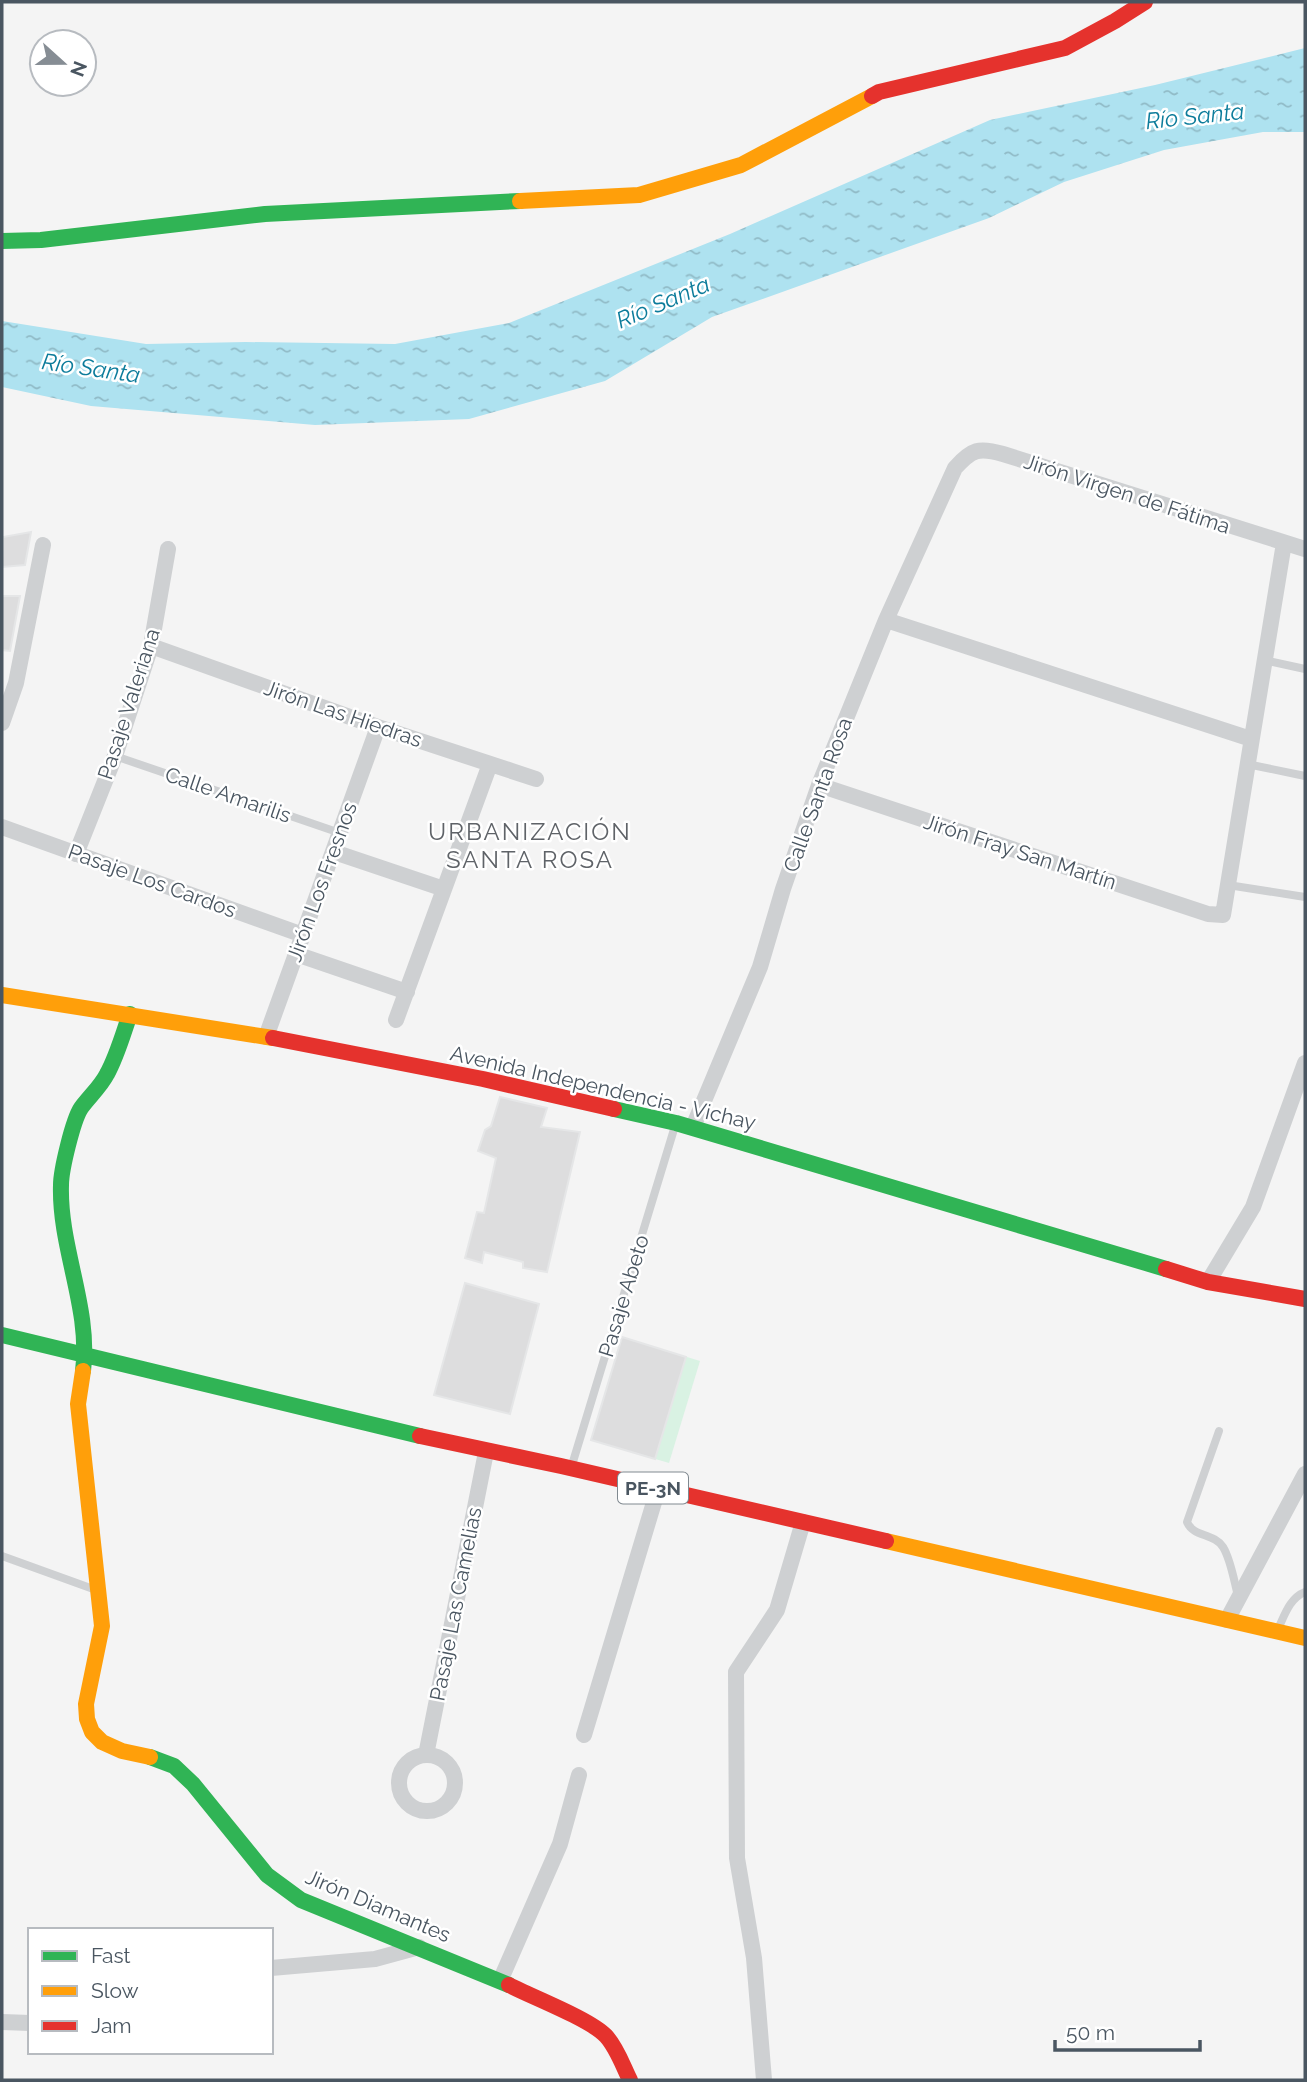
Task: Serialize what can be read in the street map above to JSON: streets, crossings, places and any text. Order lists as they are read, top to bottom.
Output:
{
  "streets": {
    "main road": ["Avenida Independencia - Vichay", "PE-3N", "Jirón Diamantes"],
    "street": [
      "Jirón Virgen de Fátima",
      "Pasaje Valeriana",
      "Jirón Las Hiedras",
      "Calle Santa Rosa",
      "Jirón Fray San Martín",
      "Pasaje Los Cardos",
      "Jirón Los Fresnos",
      "Pasaje Las Camelias"
    ],
    "lane": ["Calle Amarilis", "Pasaje Abeto"]
  },
  "crossings": [
    ["Jirón Virgen de Fátima", "Calle Santa Rosa"],
    ["Pasaje Valeriana", "Jirón Las Hiedras"],
    ["Pasaje Valeriana", "Calle Amarilis"],
    ["Pasaje Valeriana", "Pasaje Los Cardos"],
    ["Jirón Las Hiedras", "Jirón Los Fresnos"],
    ["Calle Amarilis", "Jirón Los Fresnos"],
    ["Calle Santa Rosa", "Jirón Fray San Martín"],
    ["Calle Santa Rosa", "Avenida Independencia - Vichay"],
    ["Pasaje Los Cardos", "Jirón Los Fresnos"],
    ["Jirón Los Fresnos", "Avenida Independencia - Vichay"],
    ["Avenida Independencia - Vichay", "Pasaje Abeto"],
    ["Avenida Independencia - Vichay", "Jirón Diamantes"],
    ["Pasaje Abeto", "PE-3N"],
    ["PE-3N", "Pasaje Las Camelias"],
    ["PE-3N", "Jirón Diamantes"]
  ],
  "districts": ["URBANIZACIÓN SANTA ROSA"],
  "water": ["Río Santa"],
  "legend": ["Fast", "Slow", "Jam"],
  "scale_bar": "50 m",
  "north": "right"
}
